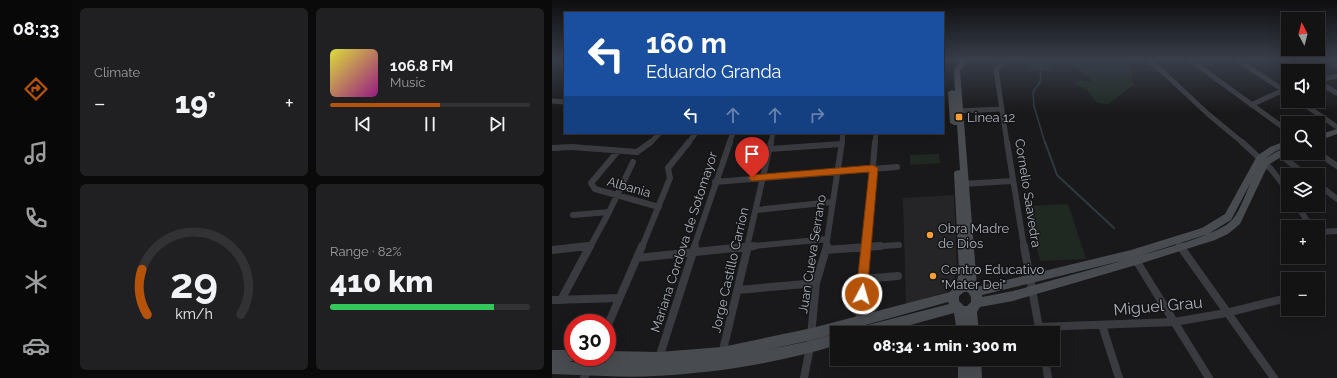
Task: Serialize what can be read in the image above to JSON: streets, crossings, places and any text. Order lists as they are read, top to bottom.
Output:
{
  "streets": {
    "street": [
      "Albania",
      "Cornelio Saavedra",
      "Mariana Cordova de Sotomayor",
      "Juan Cueva Serrano",
      "Jorge Castillo Carrion",
      "Miguel Grau"
    ]
  },
  "places": {
    "transit": ["Linea 12"],
    "other": ["Obra Madre de Dios", "Centro Educativo \"Mater Dei\""]
  },
  "north": "top",
  "page": {
    "tabs": "08:33",
    "tile": [
      "Climate",
      ["Range · 82%", "410 km"]
    ],
    "map_buttons": ["+", "−"],
    "turn": ["160 m", "Eduardo Granda"],
    "song": ["106.8 FM", "Music"],
    "heat": ["−", "19°", "+"],
    "limit": "30",
    "trip": "08:34 · 1 min · 300 m",
    "gauge": ["29", "km/h"]
  }
}
